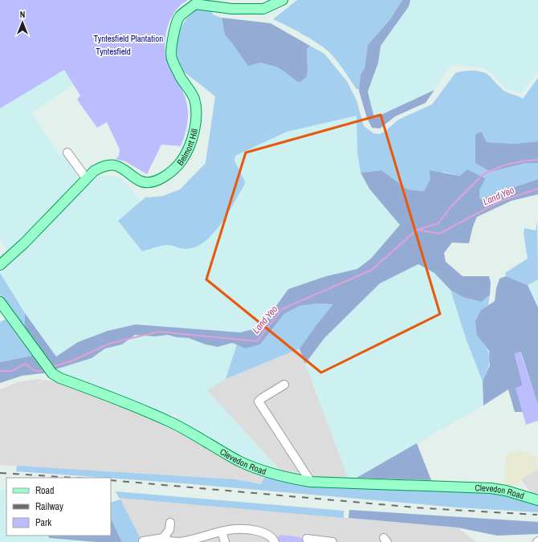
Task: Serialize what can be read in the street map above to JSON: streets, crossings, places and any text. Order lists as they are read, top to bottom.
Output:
{
  "streets": {
    "main road": ["Belmont Hill", "Clevedon Road"]
  },
  "water": ["Land Yeo"],
  "parks": ["Tyntesfield Plantation", "Tyntesfield"],
  "legend": ["Road", "Railway", "Park"],
  "north": "top"
}
